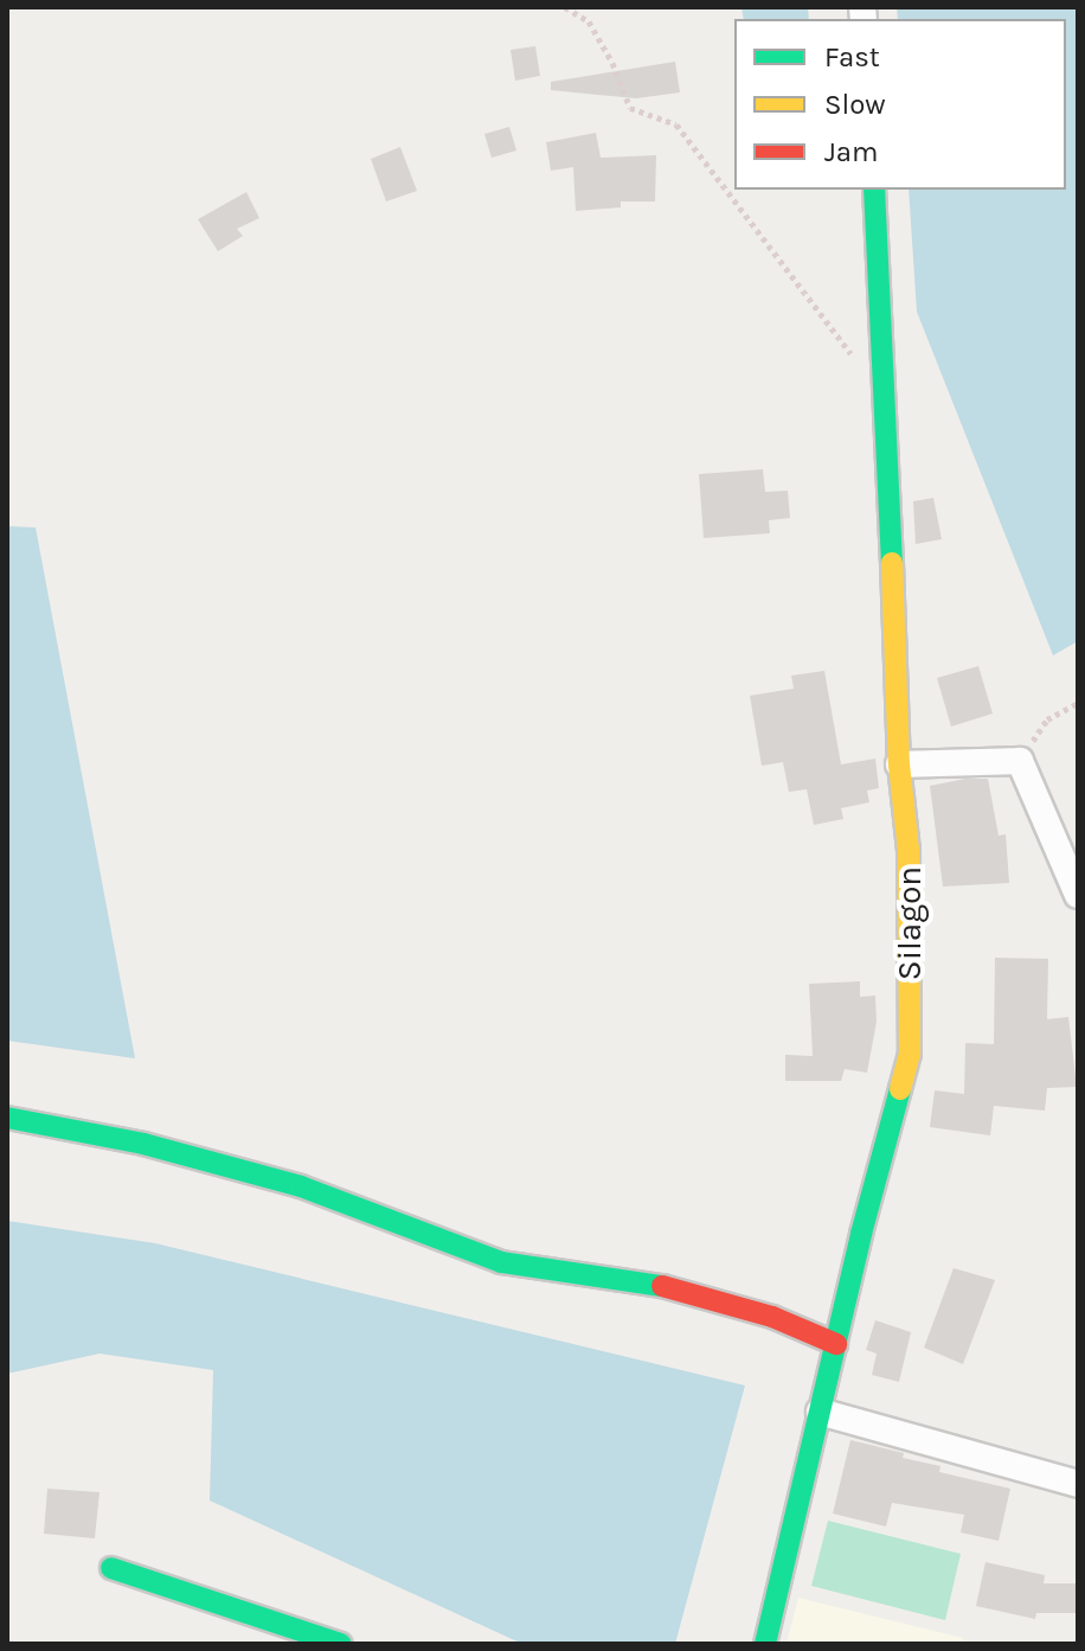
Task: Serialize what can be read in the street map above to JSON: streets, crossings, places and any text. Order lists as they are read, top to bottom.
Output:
{
  "streets": {
    "street": ["Silagon"]
  },
  "legend": ["Fast", "Slow", "Jam"]
}
